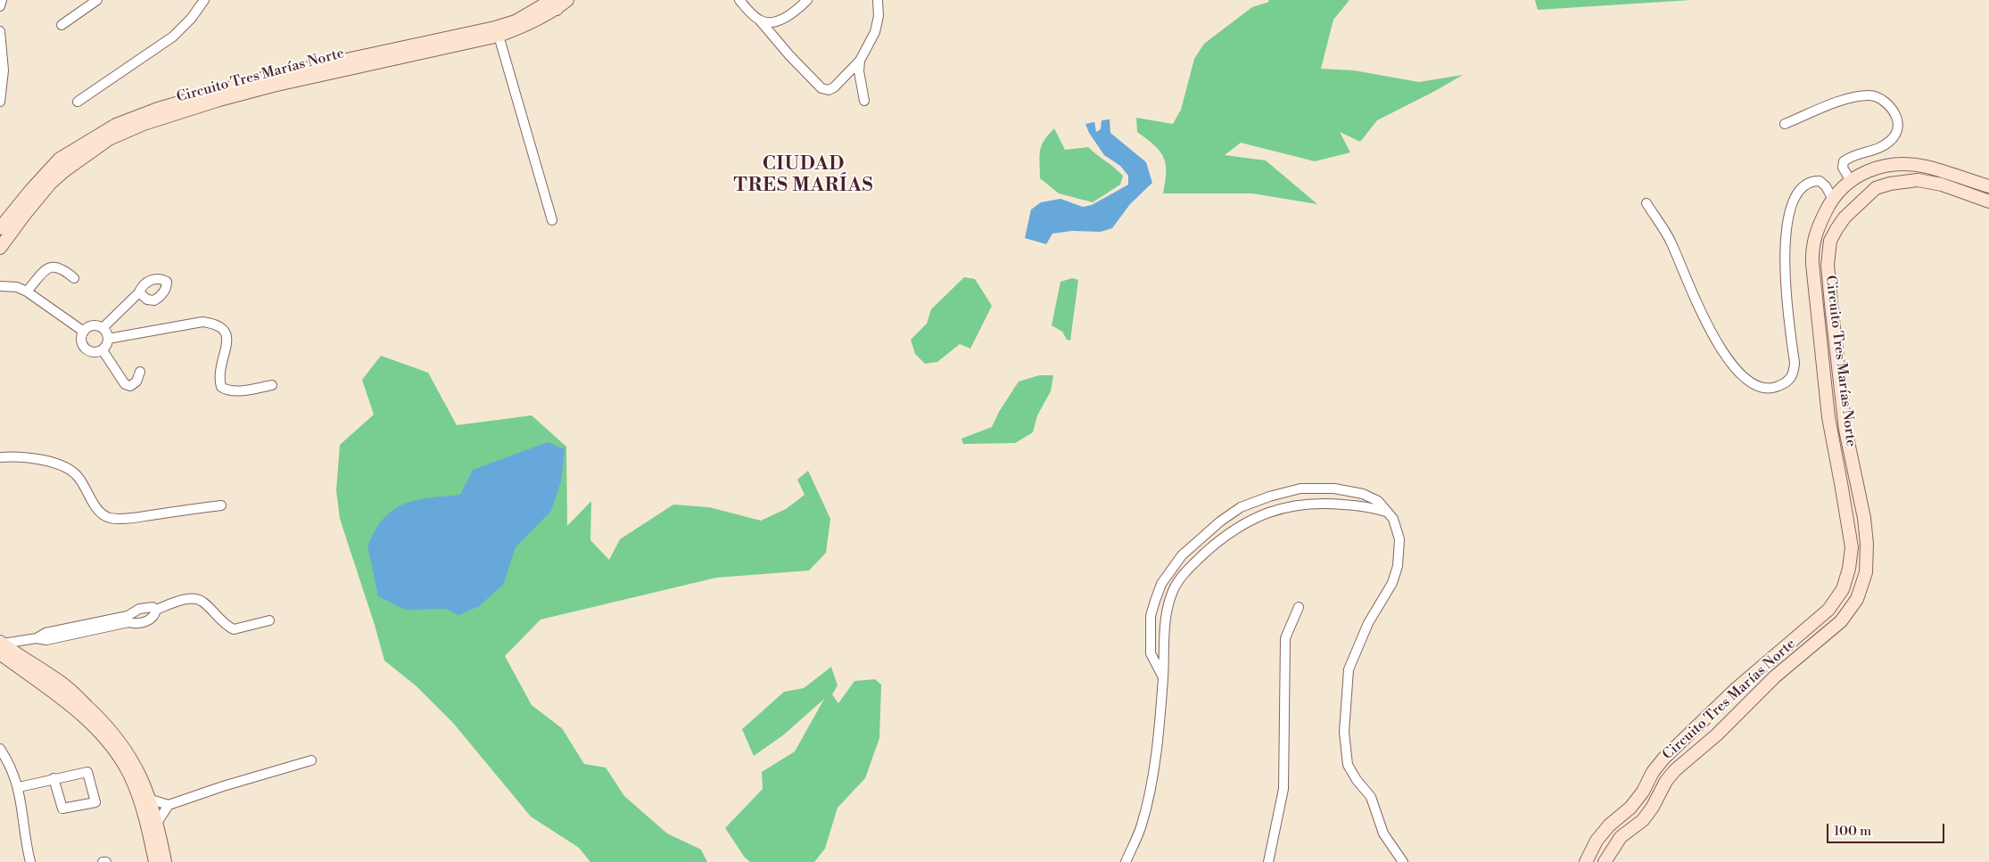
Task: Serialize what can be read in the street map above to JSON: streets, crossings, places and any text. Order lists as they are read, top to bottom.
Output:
{
  "streets": {
    "street": ["Circuito Tres Marías Norte"]
  },
  "districts": ["CIUDAD TRES MARÍAS"],
  "scale_bar": "100 m"
}
